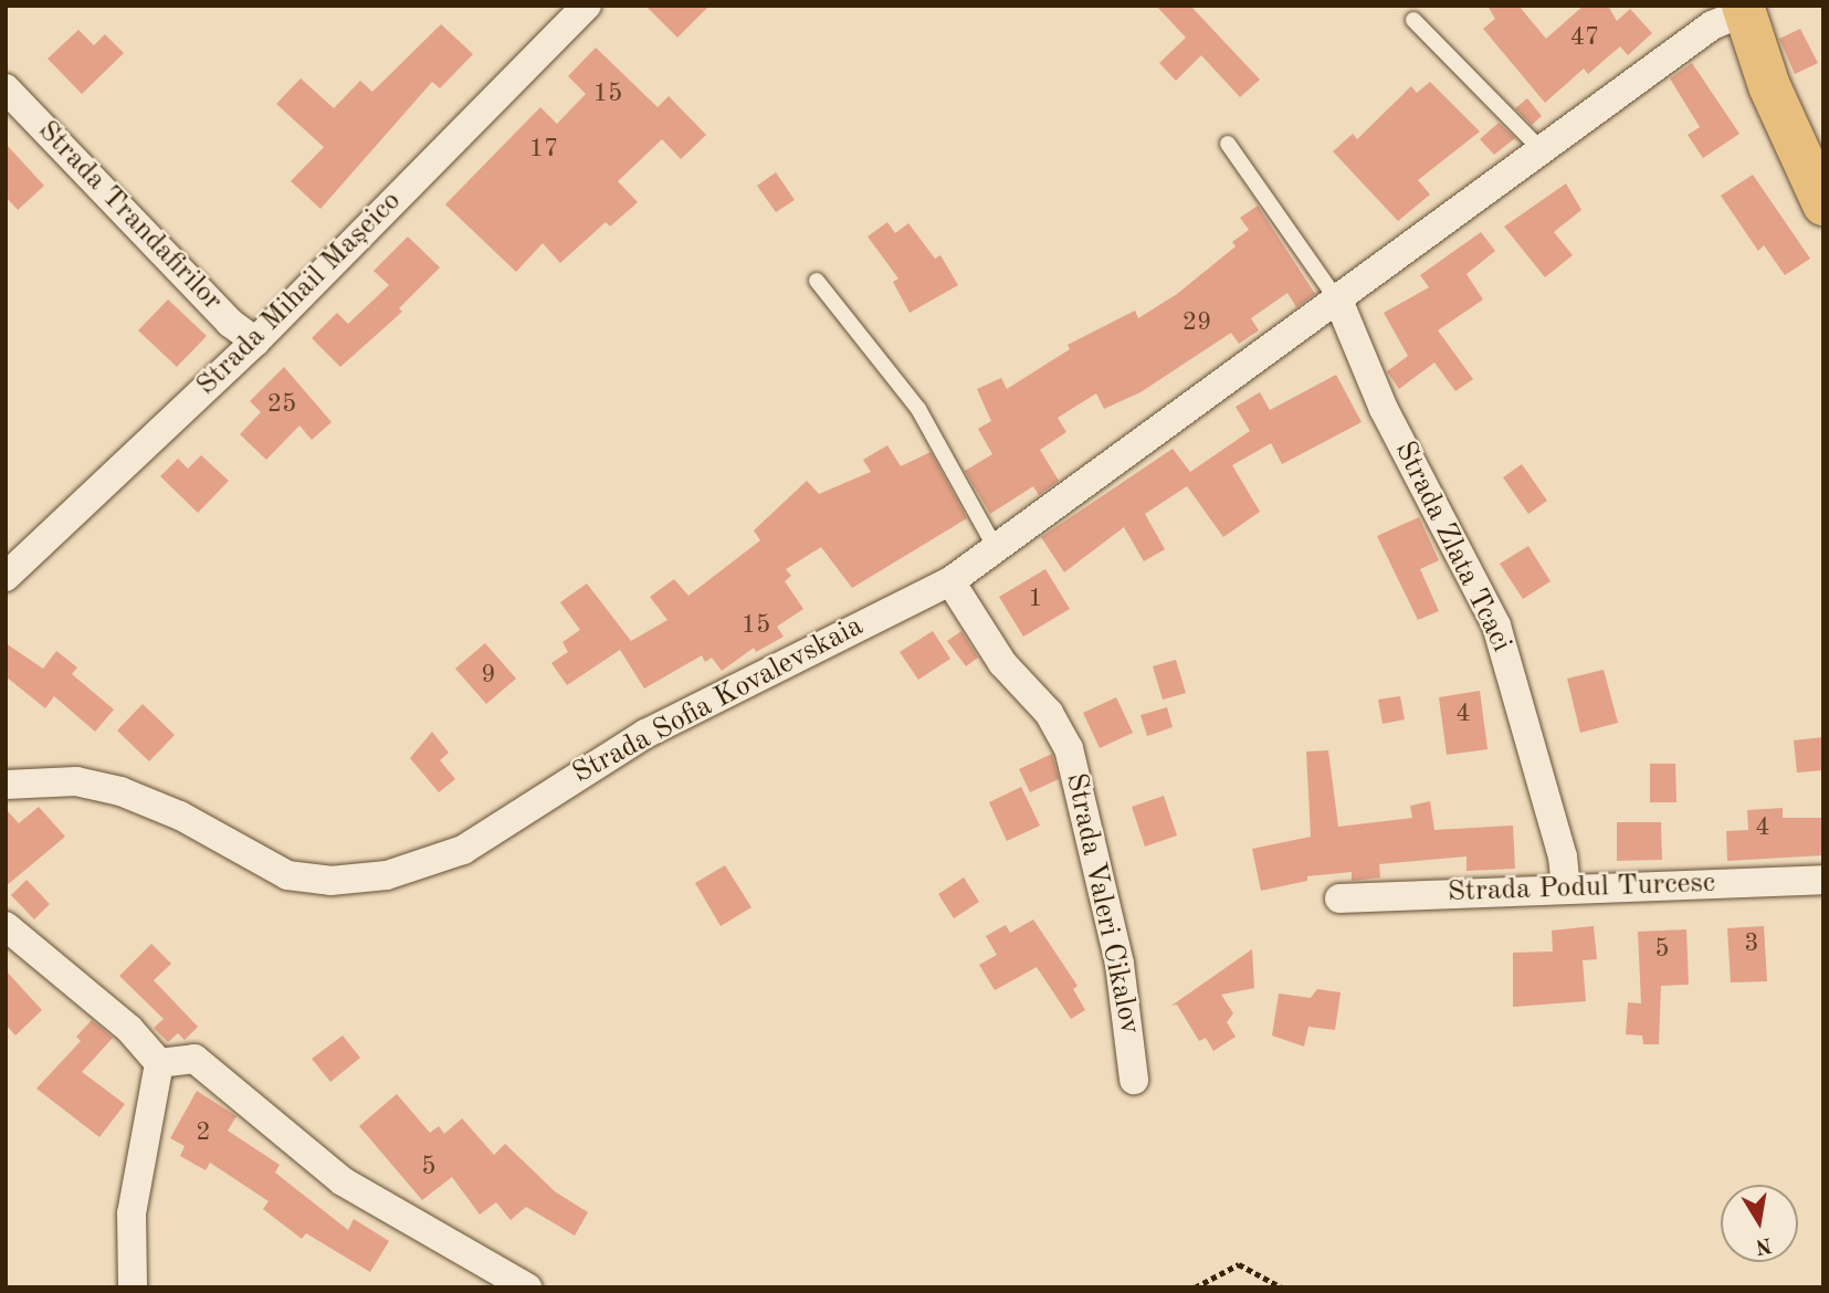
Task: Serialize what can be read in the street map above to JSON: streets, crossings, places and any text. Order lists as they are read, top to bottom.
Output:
{
  "streets": {
    "street": [
      "Strada Trandafirilor",
      "Strada Mihail Mașeico",
      "Strada Zlata Tcaci",
      "Strada Sofia Kovalevskaia",
      "Strada Podul Turcesc",
      "Strada Valeri Cikalov"
    ]
  },
  "crossings": [
    ["Strada Trandafirilor", "Strada Mihail Mașeico"],
    ["Strada Zlata Tcaci", "Strada Sofia Kovalevskaia"],
    ["Strada Zlata Tcaci", "Strada Podul Turcesc"],
    ["Strada Sofia Kovalevskaia", "Strada Valeri Cikalov"]
  ],
  "house_numbers": [
    "47",
    "15",
    "17",
    "29",
    "25",
    "1",
    "15",
    "9",
    "4",
    "4",
    "3",
    "5",
    "2",
    "5"
  ],
  "north": "bottom"
}
